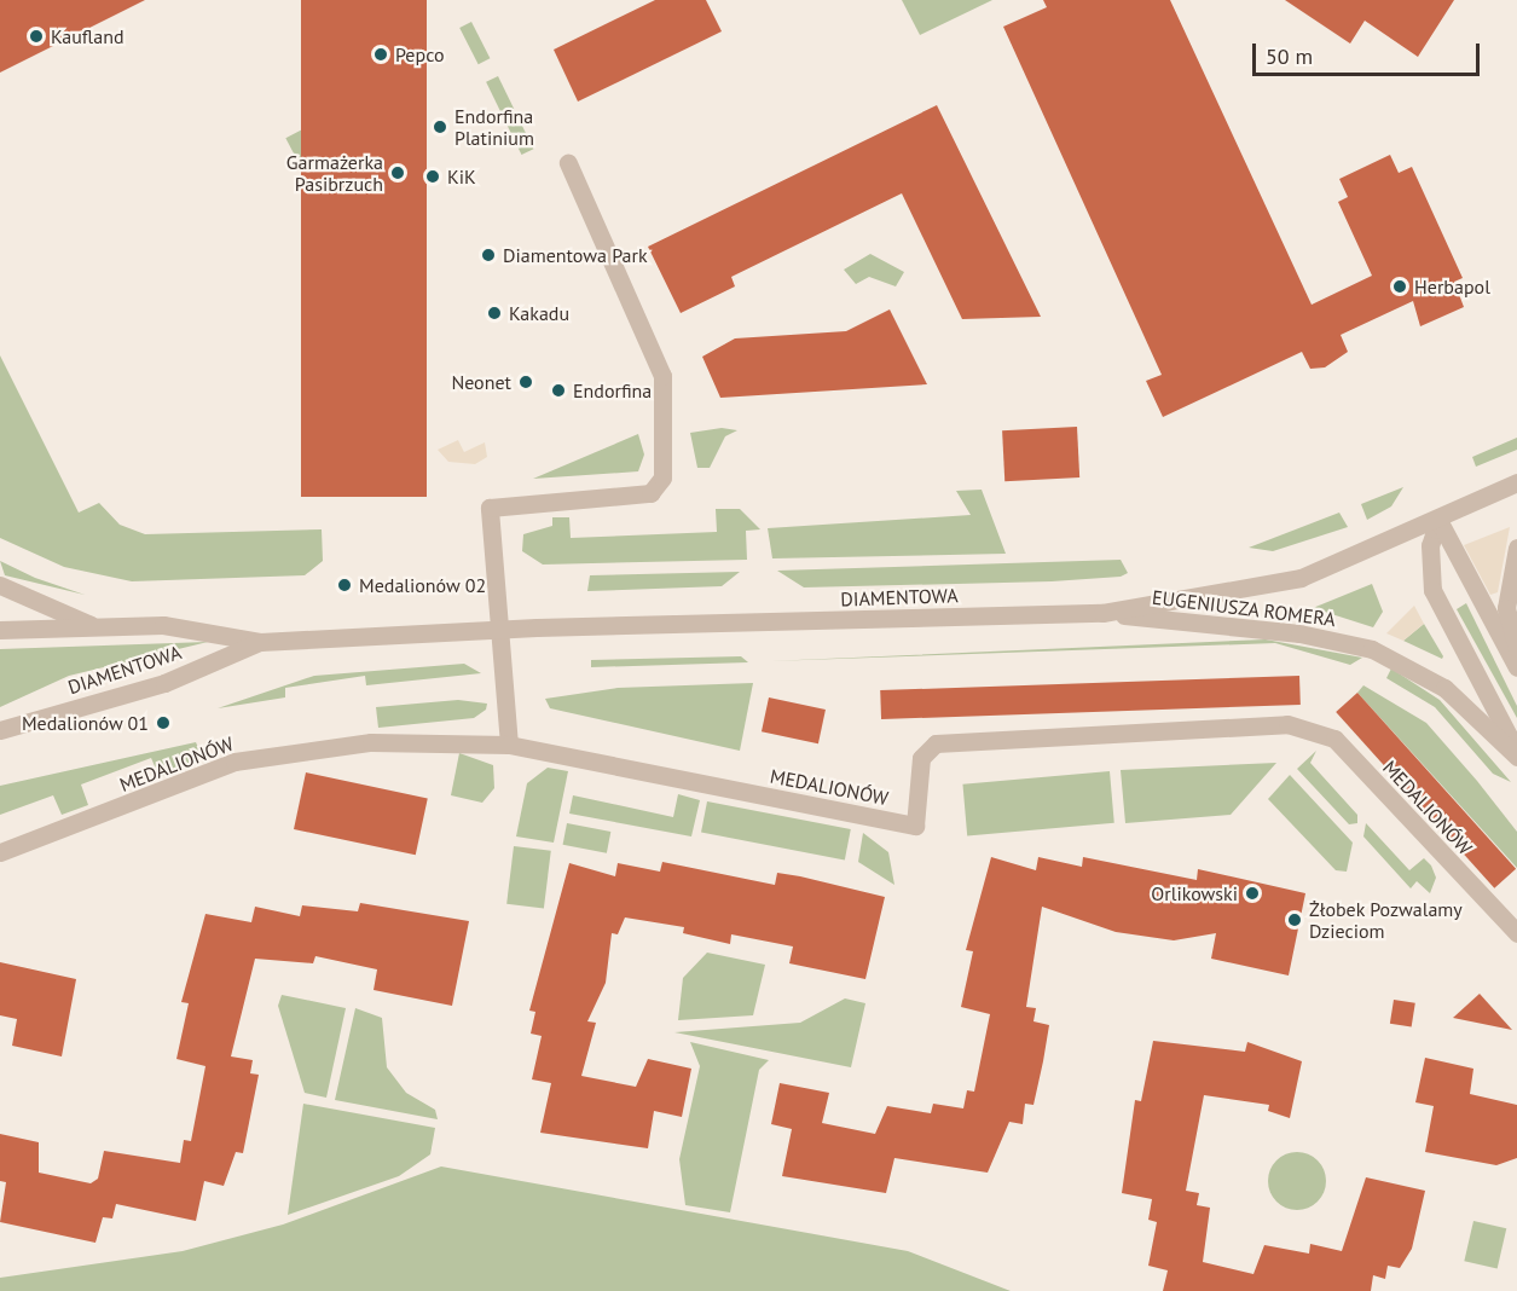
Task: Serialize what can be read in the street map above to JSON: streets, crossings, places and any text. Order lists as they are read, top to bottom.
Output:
{
  "streets": {
    "street": ["DIAMENTOWA", "EUGENIUSZA ROMERA", "MEDALIONÓW"]
  },
  "crossings": [
    ["DIAMENTOWA", "EUGENIUSZA ROMERA"]
  ],
  "places": [
    "Kaufland",
    "Pepco",
    "Endorfina Platinium",
    "Garmażerka Pasibrzuch",
    "KiK",
    "Diamentowa Park",
    "Herbapol",
    "Kakadu",
    "Neonet",
    "Endorfina",
    "Medalionów 02",
    "Medalionów 01",
    "Orlikowski",
    "Żłobek Pozwalamy Dzieciom"
  ],
  "scale_bar": "50 m"
}
